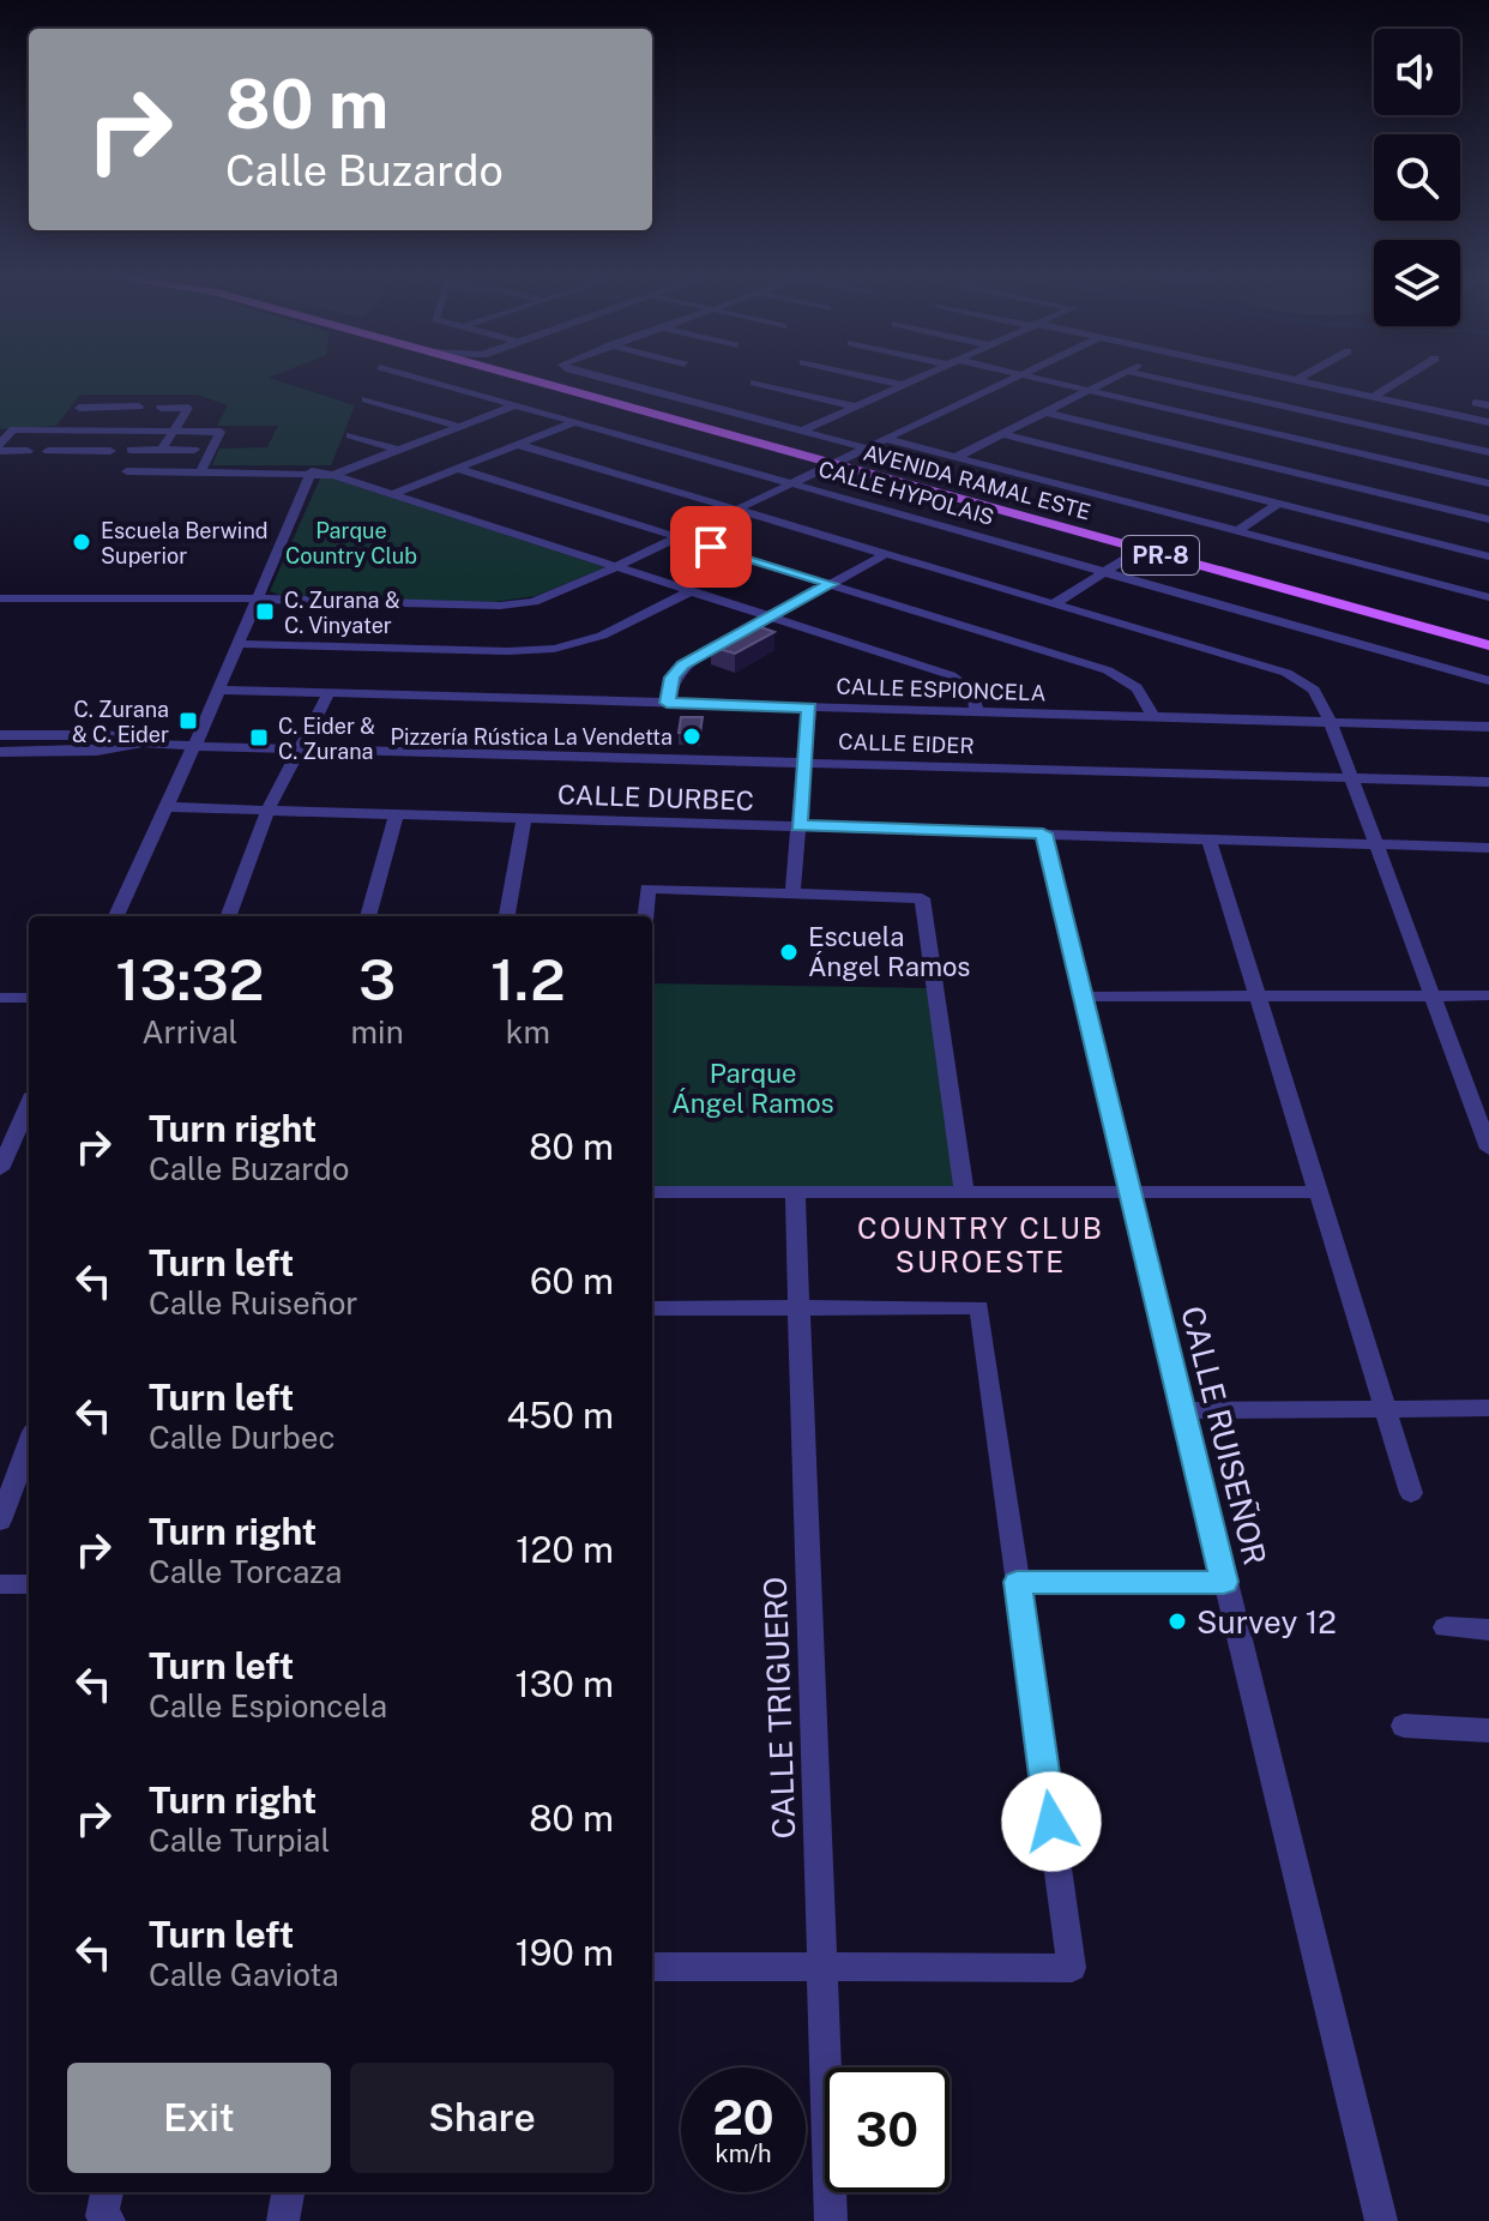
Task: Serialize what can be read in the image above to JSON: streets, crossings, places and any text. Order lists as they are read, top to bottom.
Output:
{
  "streets": {
    "main road": ["AVENIDA RAMAL ESTE", "PR-8"],
    "street": [
      "CALLE HYPOLAIS",
      "CALLE ESPIONCELA",
      "CALLE EIDER",
      "CALLE DURBEC",
      "CALLE RUISEÑOR",
      "CALLE TRIGUERO"
    ]
  },
  "crossings": [
    ["CALLE DURBEC", "CALLE RUISEÑOR"]
  ],
  "districts": ["COUNTRY CLUB SUROESTE"],
  "parks": ["Parque Country Club", "Parque Ángel Ramos"],
  "places": {
    "other": [
      "Escuela Berwind Superior",
      "Pizzería Rústica La Vendetta",
      "Escuela Ángel Ramos",
      "Survey 12"
    ],
    "transit": ["C. Zurana & C. Vinyater", "C. Zurana & C. Eider", "C. Eider & C. Zurana"]
  },
  "page": {
    "turn": ["80 m", "Calle Buzardo"],
    "eta": [
      "13:32",
      "Arrival",
      "3",
      "min",
      "1.2",
      "km"
    ],
    "list": [
      {
        "name": "Turn right",
        "note": "Calle Buzardo",
        "value": "80 m"
      },
      {
        "name": "Turn left",
        "note": "Calle Ruiseñor",
        "value": "60 m"
      },
      {
        "name": "Turn left",
        "note": "Calle Durbec",
        "value": "450 m"
      },
      {
        "name": "Turn right",
        "note": "Calle Torcaza",
        "value": "120 m"
      },
      {
        "name": "Turn left",
        "note": "Calle Espioncela",
        "value": "130 m"
      },
      {
        "name": "Turn right",
        "note": "Calle Turpial",
        "value": "80 m"
      },
      {
        "name": "Turn left",
        "note": "Calle Gaviota",
        "value": "190 m"
      }
    ],
    "buttons": ["Exit", "Share"],
    "speed": "20 km/h",
    "limit": "30"
  }
}
